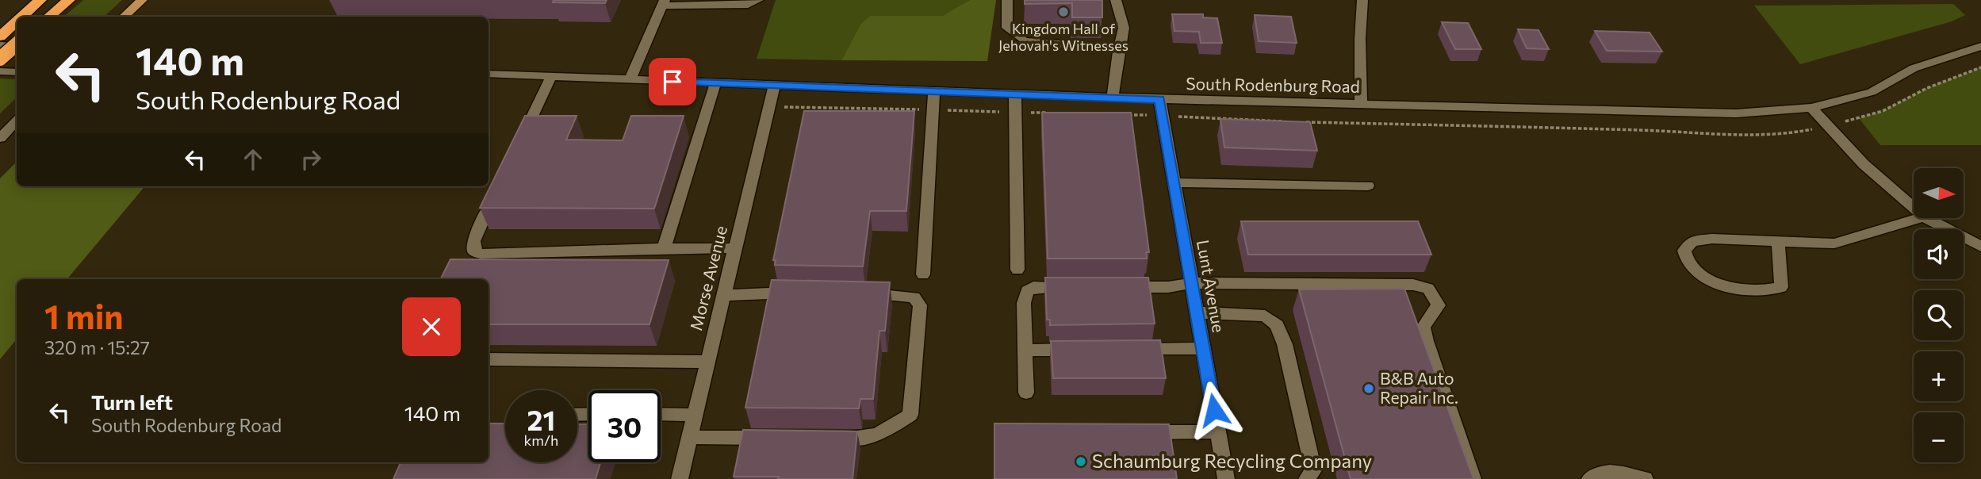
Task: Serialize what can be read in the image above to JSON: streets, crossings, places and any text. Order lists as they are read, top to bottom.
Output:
{
  "streets": {
    "street": ["South Rodenburg Road", "Morse Avenue", "Lunt Avenue"]
  },
  "crossings": [
    ["South Rodenburg Road", "Morse Avenue"],
    ["South Rodenburg Road", "Lunt Avenue"]
  ],
  "places": ["Kingdom Hall of Jehovah's Witnesses", "B&B Auto Repair Inc.", "Schaumburg Recycling Company"],
  "north": "right",
  "page": {
    "turn": ["140 m", "South Rodenburg Road"],
    "map_buttons": ["+", "−"],
    "heading": ["1 min", "320 m · 15:27"],
    "list": [
      {
        "name": "Turn left",
        "note": "South Rodenburg Road",
        "value": "140 m"
      }
    ],
    "speed": "21 km/h",
    "limit": "30"
  }
}
